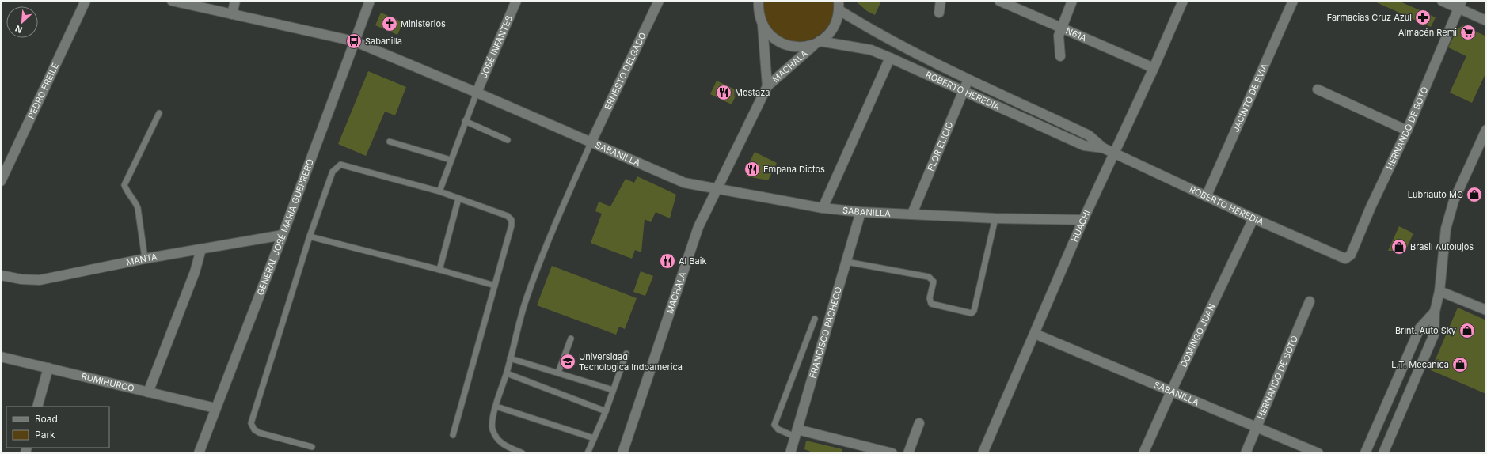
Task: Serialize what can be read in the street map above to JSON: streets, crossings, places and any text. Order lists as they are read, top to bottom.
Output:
{
  "streets": {
    "street": [
      "N61A",
      "JOSÉ INFANTES",
      "MACHALA",
      "ERNESTO DELGADO",
      "ROBERTO HEREDIA",
      "PEDRO FREILE",
      "JACINTO DE EVIA",
      "HERNANDO DE SOTO",
      "FLOR ELICIO",
      "SABANILLA",
      "HUACHI",
      "GENERAL JOSÉ MARÍA GUERRERO",
      "MANTA",
      "FRANCISCO PACHECO",
      "DOMINGO JUAN",
      "RUMIHURCO"
    ]
  },
  "crossings": [
    ["N61A", "HUACHI"],
    ["JOSÉ INFANTES", "SABANILLA"],
    ["MACHALA", "ROBERTO HEREDIA"],
    ["MACHALA", "SABANILLA"],
    ["ERNESTO DELGADO", "SABANILLA"],
    ["ROBERTO HEREDIA", "JACINTO DE EVIA"],
    ["ROBERTO HEREDIA", "HERNANDO DE SOTO"],
    ["ROBERTO HEREDIA", "FLOR ELICIO"],
    ["ROBERTO HEREDIA", "HUACHI"],
    ["ROBERTO HEREDIA", "DOMINGO JUAN"],
    ["HERNANDO DE SOTO", "SABANILLA"],
    ["FLOR ELICIO", "SABANILLA"],
    ["SABANILLA", "HUACHI"],
    ["SABANILLA", "GENERAL JOSÉ MARÍA GUERRERO"],
    ["SABANILLA", "FRANCISCO PACHECO"],
    ["SABANILLA", "DOMINGO JUAN"],
    ["GENERAL JOSÉ MARÍA GUERRERO", "MANTA"],
    ["GENERAL JOSÉ MARÍA GUERRERO", "RUMIHURCO"]
  ],
  "places": {
    "pharmacy": ["Farmacias Cruz Azul"],
    "church": ["Ministerios"],
    "supermarket": ["Almacén Remi"],
    "bus stop": ["Sabanilla"],
    "restaurant": ["Mostaza", "Empana Dictos", "Al Baik"],
    "shop": [
      "Lubriauto MC",
      "Brasil Autolujos",
      "Brint. Auto Sky",
      "L.T. Mecanica"
    ],
    "school or university": ["Universidad Tecnologica Indoamerica"]
  },
  "legend": ["Road", "Park"],
  "north": "bottom left"
}
